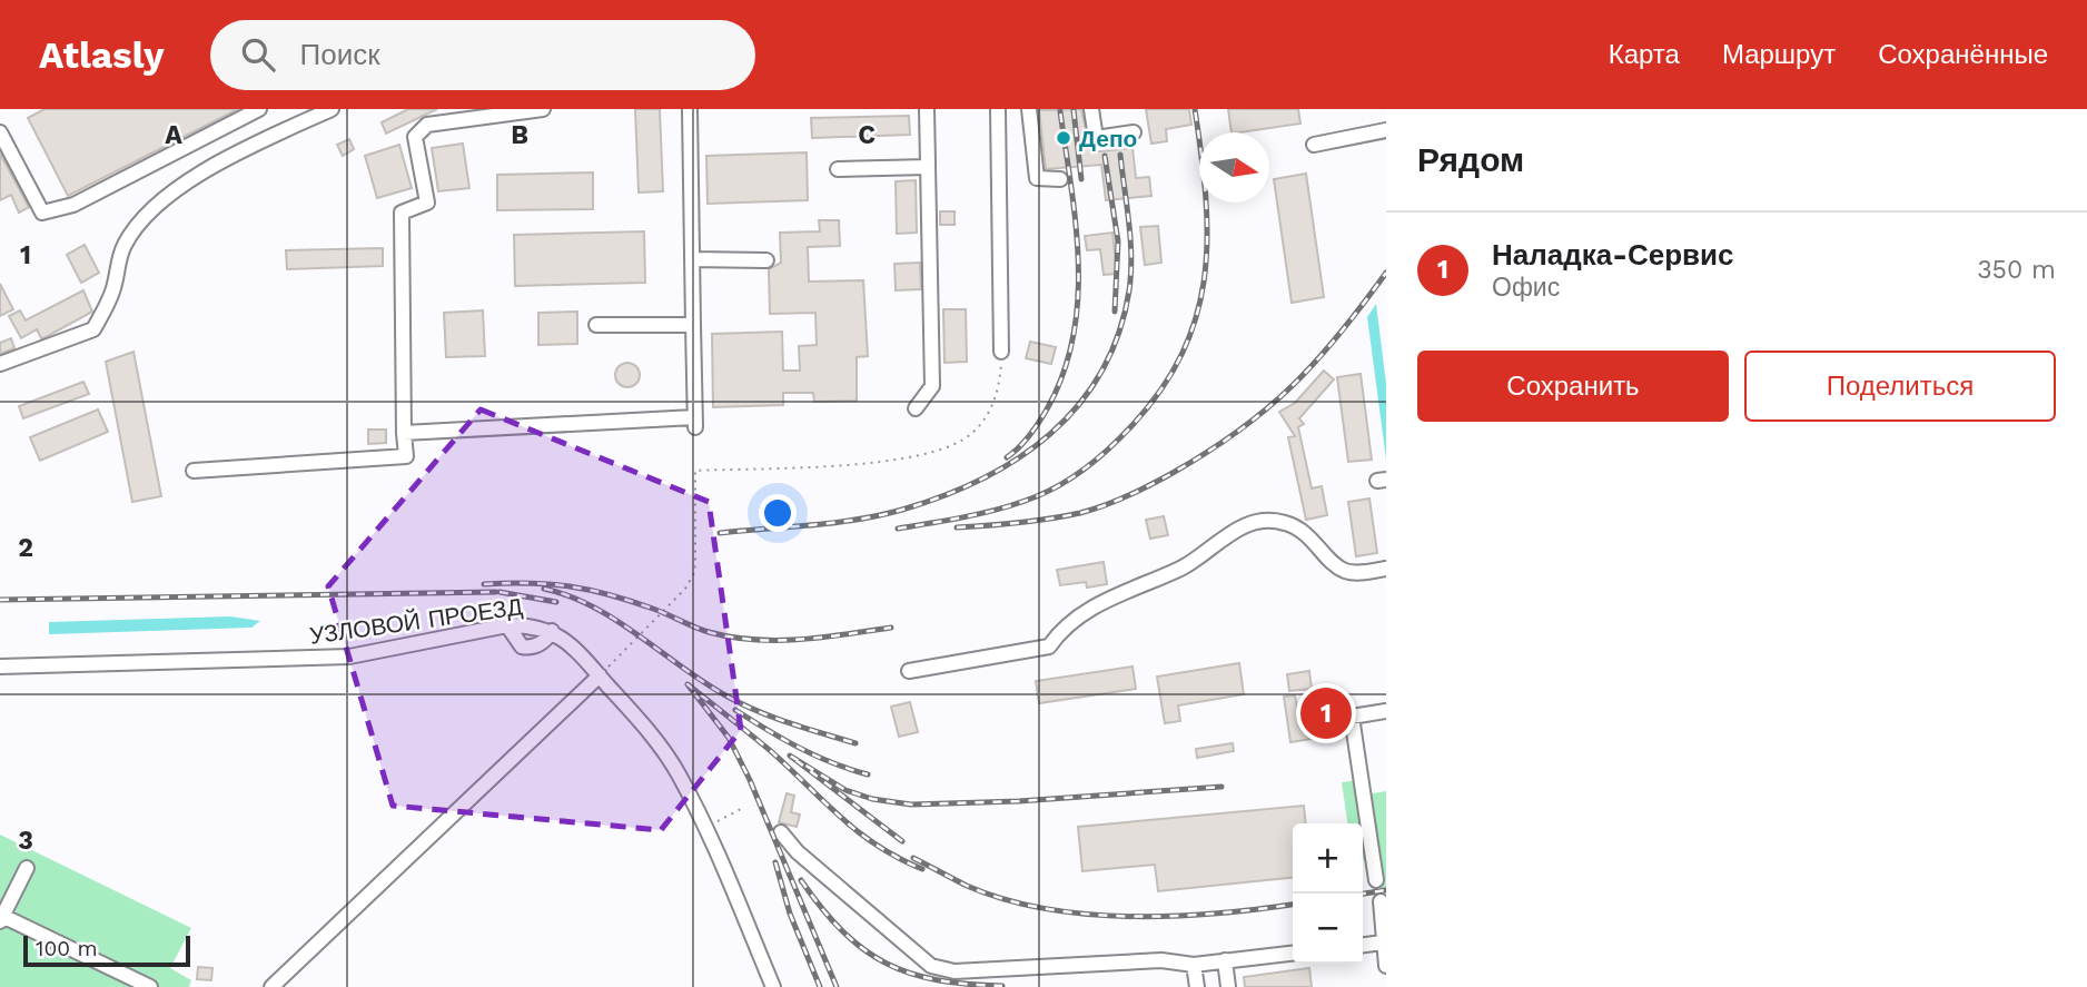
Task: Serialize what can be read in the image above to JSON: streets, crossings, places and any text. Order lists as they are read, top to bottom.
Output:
{
  "streets": {
    "street": ["УЗЛОВОЙ ПРОЕЗД"]
  },
  "places": ["Депо"],
  "scale_bar": "100 m",
  "north": "right",
  "page": {
    "header": "Atlasly",
    "search": "Поиск",
    "nav": ["Карта", "Маршрут", "Сохранённые"],
    "heading": "Рядом",
    "list": [
      {
        "mark": "1",
        "name": "Наладка-Сервис",
        "note": "Офис",
        "value": "350 m"
      }
    ],
    "buttons": ["Сохранить", "Поделиться"],
    "pins": "1",
    "map_buttons": ["+", "−"],
    "scale": "100 m"
  },
  "grid": {
    "columns": ["A", "B", "C"],
    "rows": ["1", "2", "3"]
  }
}
